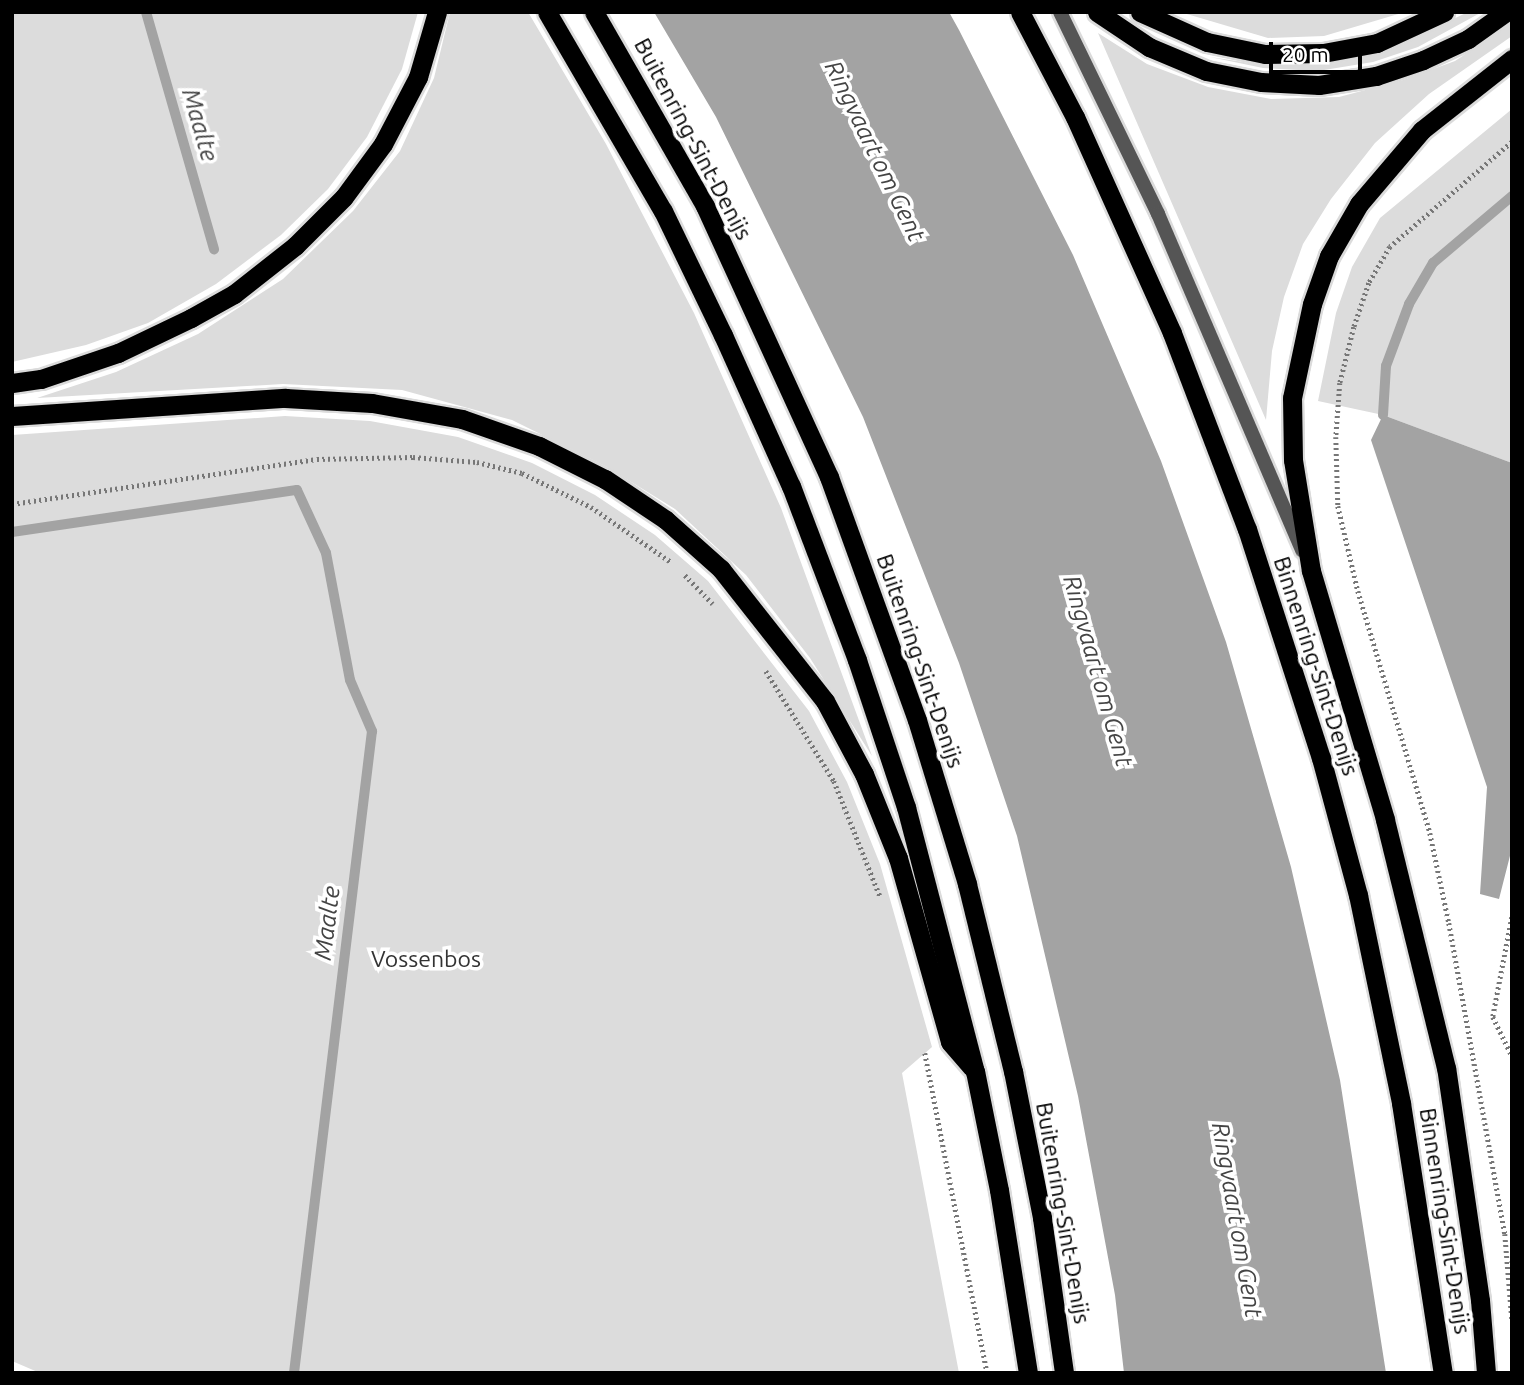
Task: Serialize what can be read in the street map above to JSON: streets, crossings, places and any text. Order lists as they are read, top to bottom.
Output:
{
  "streets": {
    "highway": ["Buitenring-Sint-Denijs", "Binnenring-Sint-Denijs"]
  },
  "water": ["Maalte", "Ringvaart om Gent"],
  "parks": ["Vossenbos"],
  "scale_bar": "20 m"
}
